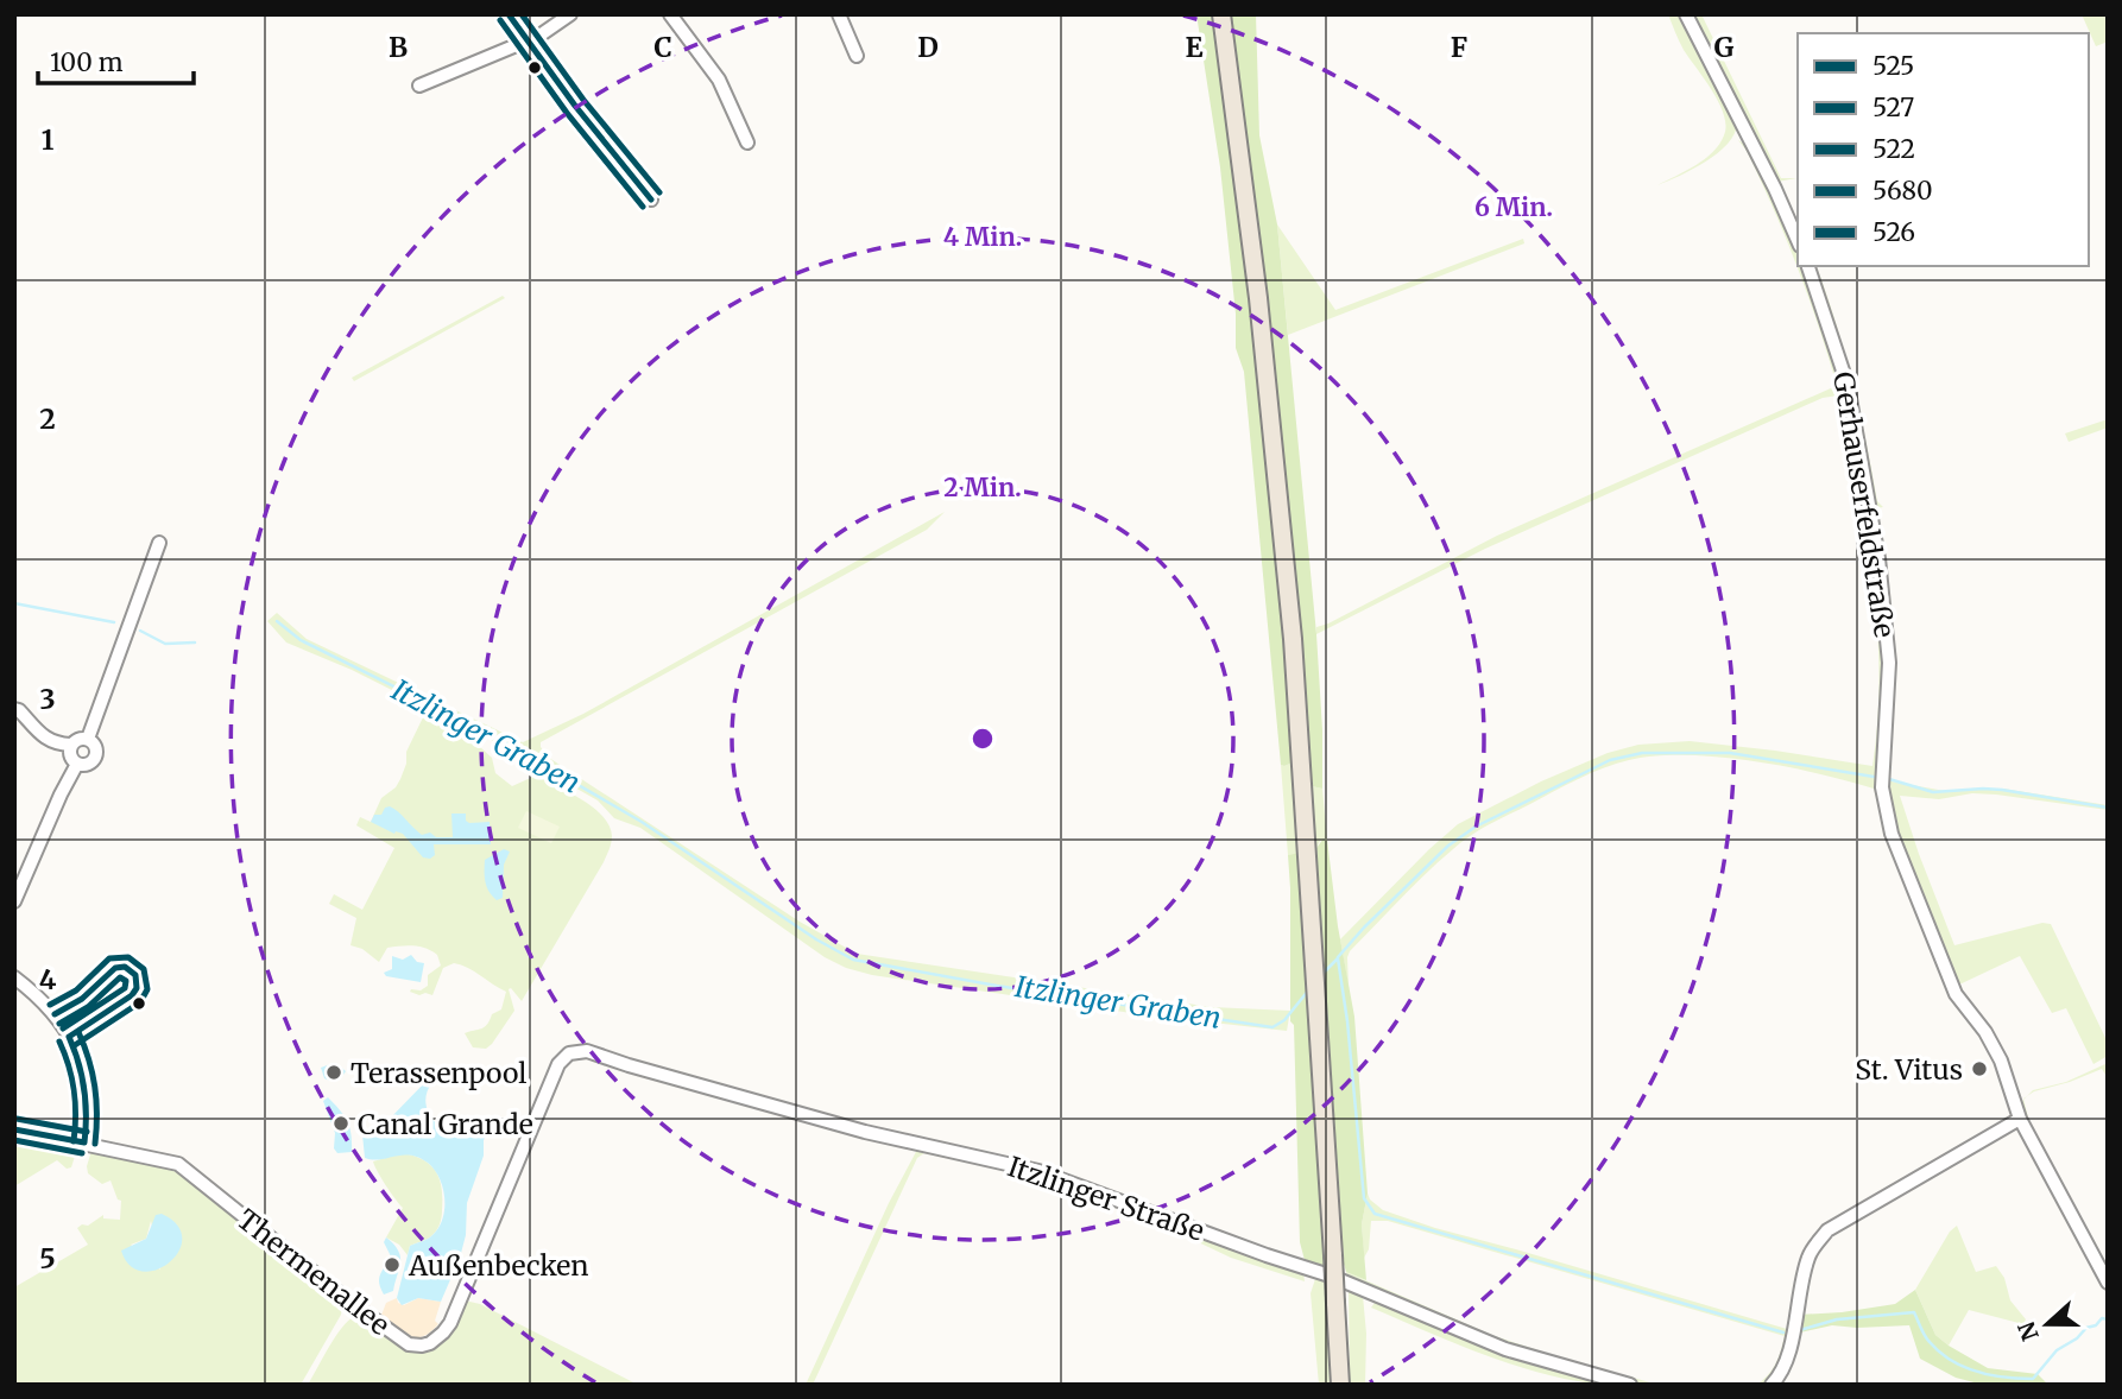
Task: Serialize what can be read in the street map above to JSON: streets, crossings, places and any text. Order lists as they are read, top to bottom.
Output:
{
  "streets": {
    "street": ["Gerhauserfeldstraße", "Itzlinger Straße", "Thermenallee"]
  },
  "crossings": [
    ["Itzlinger Straße", "Thermenallee"]
  ],
  "water": ["Itzlinger Graben"],
  "places": [
    "St. Vitus",
    "Terassenpool",
    "Canal Grande",
    "Außenbecken"
  ],
  "lines": [
    "transit line 525",
    "transit line 526",
    "transit line 522",
    "transit line 5680",
    "transit line 527"
  ],
  "legend": [
    "525",
    "527",
    "522",
    "5680",
    "526"
  ],
  "scale_bar": "100 m",
  "north": "left",
  "grid": {
    "columns": [
      "B",
      "C",
      "D",
      "E",
      "F",
      "G"
    ],
    "rows": [
      "1",
      "2",
      "3",
      "4",
      "5"
    ]
  },
  "rings": ["6 Min.", "4 Min.", "2 Min."]
}
